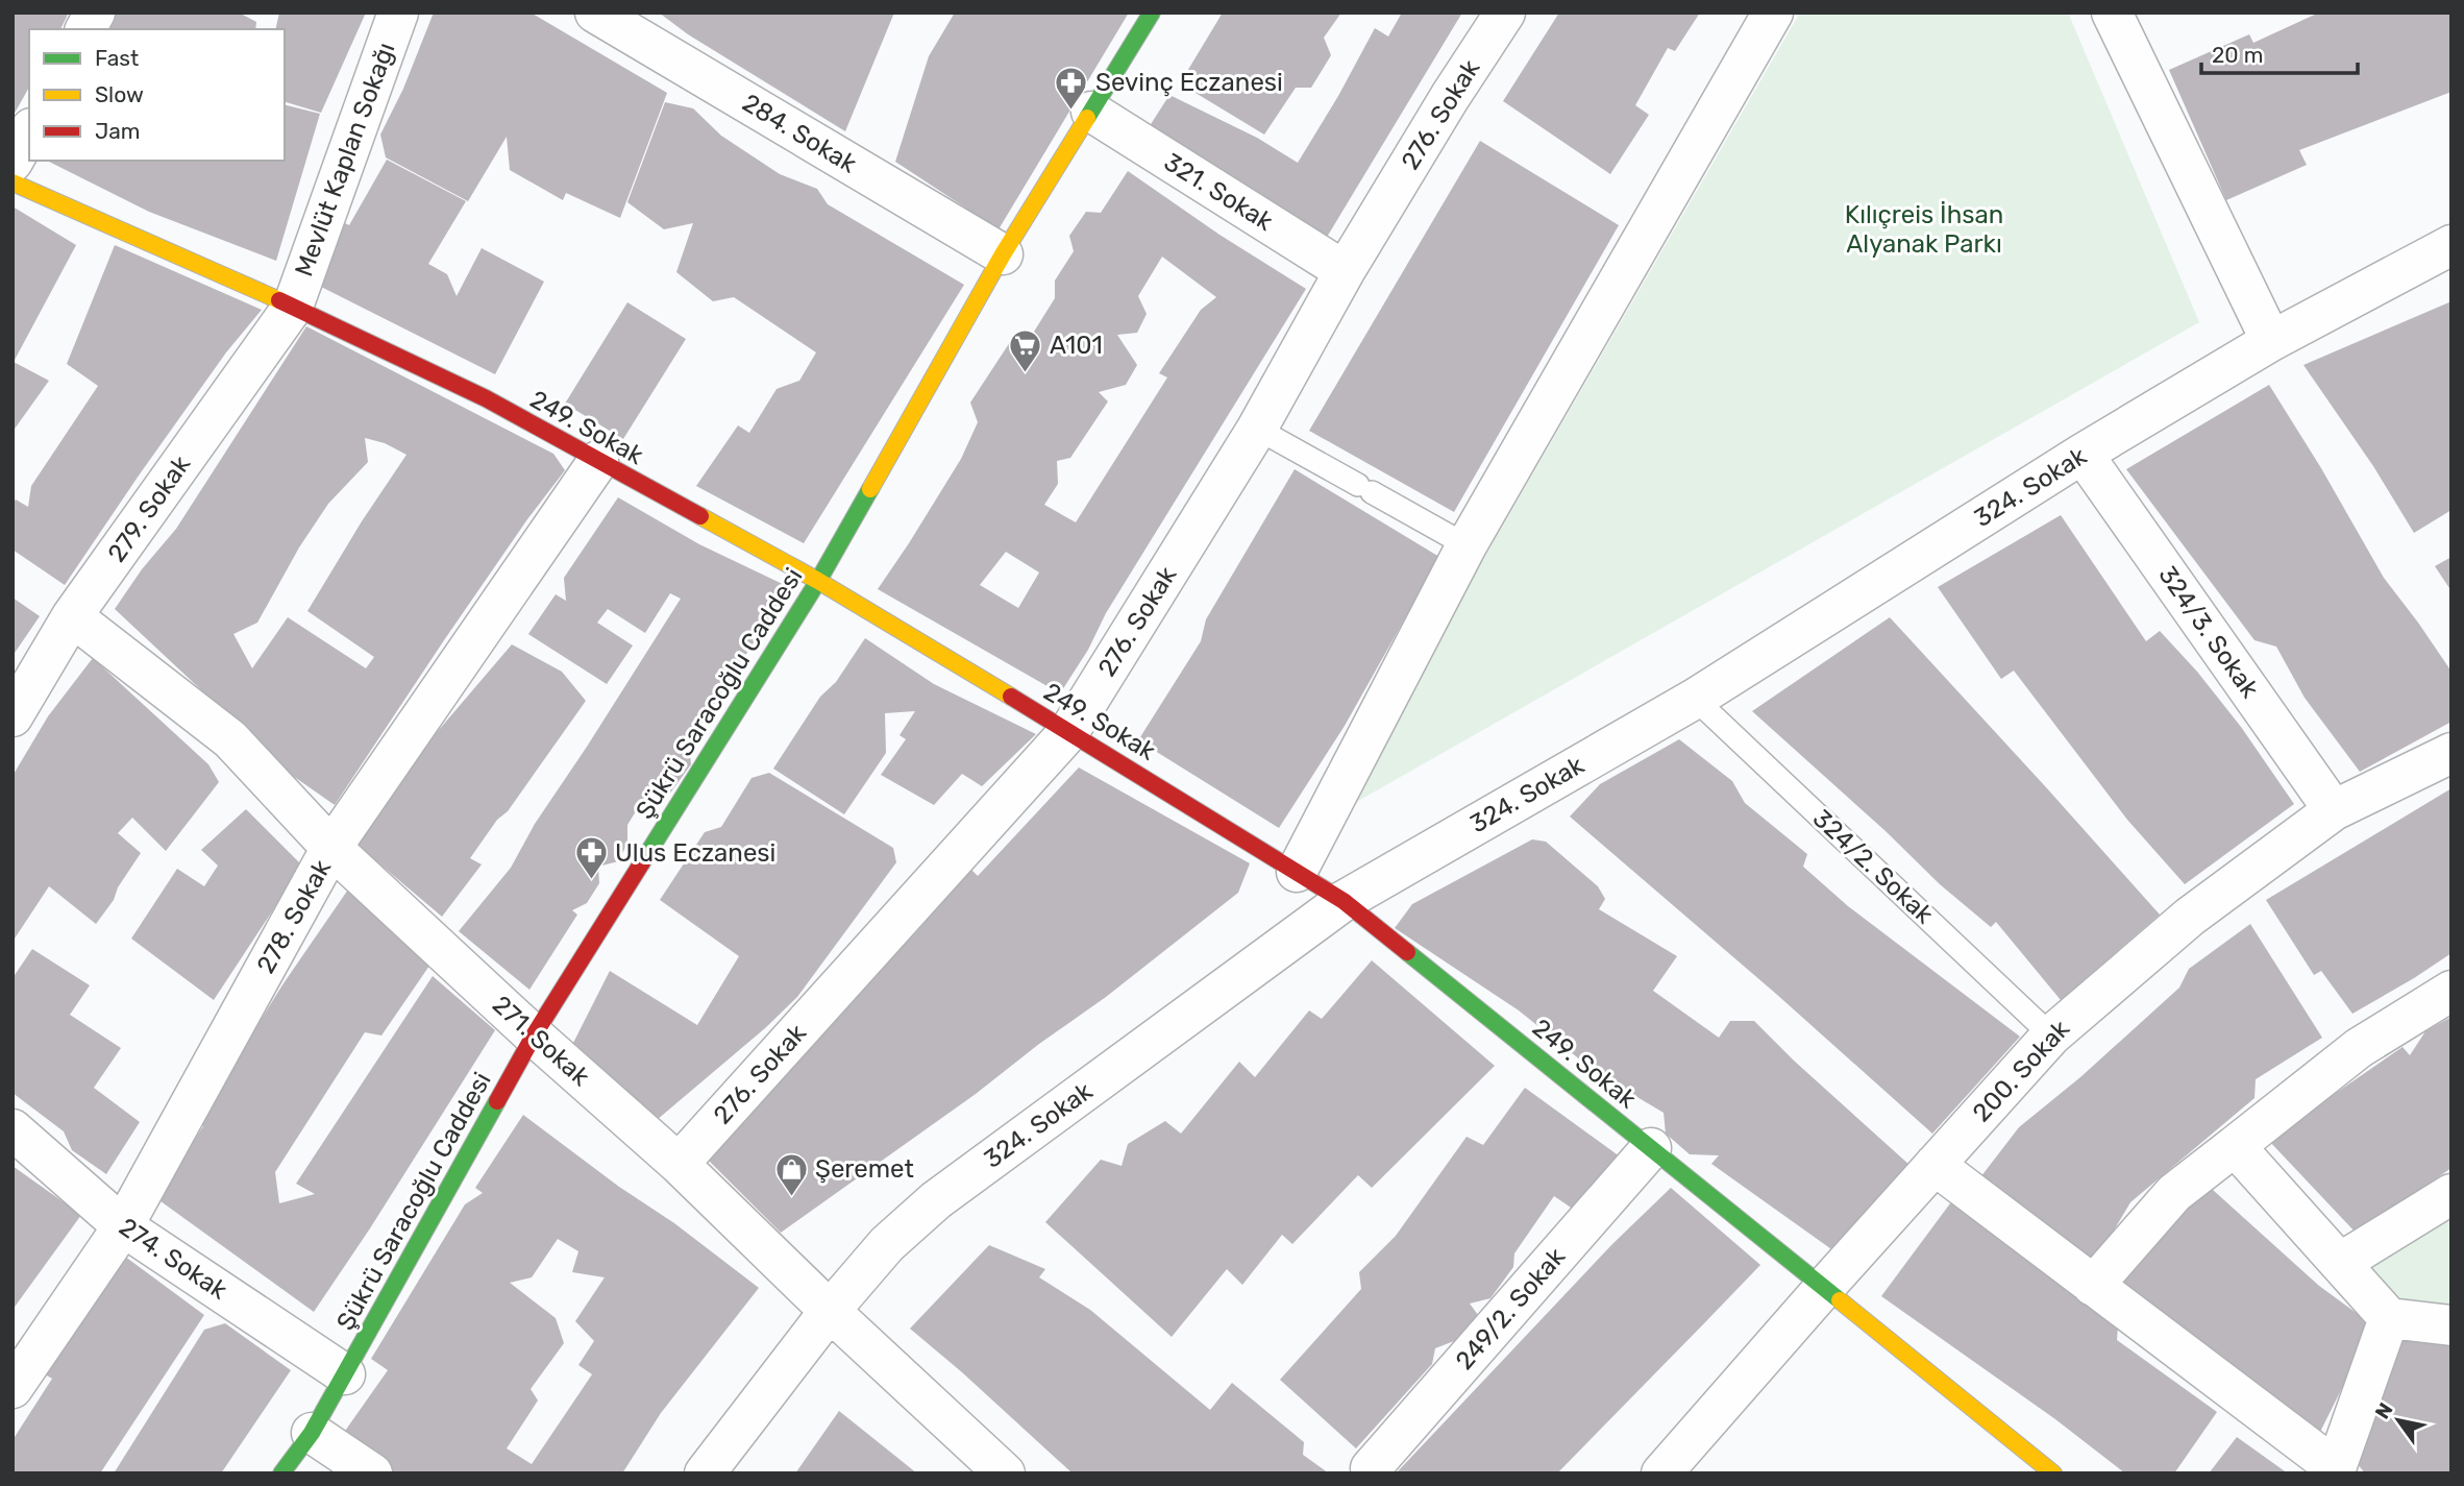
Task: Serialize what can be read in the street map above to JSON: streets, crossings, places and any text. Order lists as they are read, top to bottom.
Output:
{
  "streets": {
    "street": [
      "276. Sokak",
      "284. Sokak",
      "Mevlüt Kaplan Sokağı",
      "321. Sokak",
      "249. Sokak",
      "324. Sokak",
      "279. Sokak",
      "324/3. Sokak",
      "Şükrü Saracoğlu Caddesi",
      "278. Sokak",
      "271. Sokak",
      "200. Sokak",
      "274. Sokak",
      "249/2. Sokak"
    ],
    "lane": ["324/2. Sokak"]
  },
  "crossings": [
    ["276. Sokak", "321. Sokak"],
    ["276. Sokak", "249. Sokak"],
    ["276. Sokak", "271. Sokak"],
    ["284. Sokak", "Şükrü Saracoğlu Caddesi"],
    ["Mevlüt Kaplan Sokağı", "249. Sokak"],
    ["Mevlüt Kaplan Sokağı", "279. Sokak"],
    ["321. Sokak", "Şükrü Saracoğlu Caddesi"],
    ["249. Sokak", "324. Sokak"],
    ["249. Sokak", "279. Sokak"],
    ["249. Sokak", "Şükrü Saracoğlu Caddesi"],
    ["249. Sokak", "278. Sokak"],
    ["249. Sokak", "200. Sokak"],
    ["249. Sokak", "249/2. Sokak"],
    ["324. Sokak", "324/3. Sokak"],
    ["324. Sokak", "324/2. Sokak"],
    ["324. Sokak", "271. Sokak"],
    ["279. Sokak", "271. Sokak"],
    ["324/3. Sokak", "200. Sokak"],
    ["Şükrü Saracoğlu Caddesi", "271. Sokak"],
    ["Şükrü Saracoğlu Caddesi", "274. Sokak"],
    ["324/2. Sokak", "200. Sokak"],
    ["278. Sokak", "271. Sokak"],
    ["278. Sokak", "274. Sokak"]
  ],
  "parks": ["Kılıçreis İhsan Alyanak Parkı"],
  "places": {
    "pharmacy": ["Sevinç Eczanesi", "Ulus Eczanesi"],
    "supermarket": ["A101"],
    "shop": ["Şeremet"]
  },
  "legend": ["Fast", "Slow", "Jam"],
  "scale_bar": "20 m",
  "north": "top left"
}
